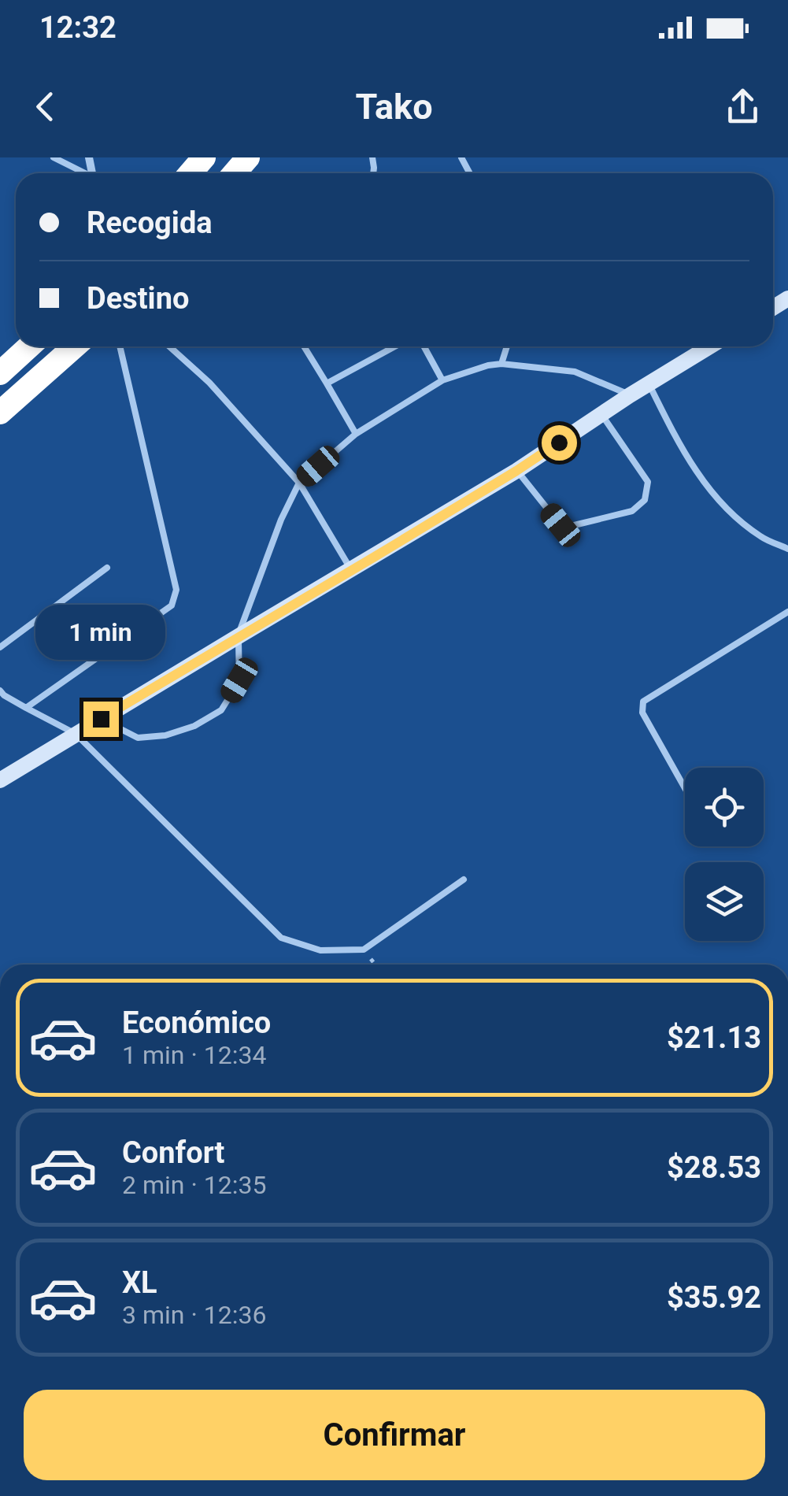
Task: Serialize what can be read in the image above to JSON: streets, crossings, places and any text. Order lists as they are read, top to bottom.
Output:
{
  "page": {
    "status": "12:32",
    "header": "Tako",
    "banner": ["Recogida", "Destino"],
    "bubble": "1 min",
    "list": [
      {
        "name": "Económico",
        "note": "1 min · 12:34",
        "value": "$21.13"
      },
      {
        "name": "Confort",
        "note": "2 min · 12:35",
        "value": "$28.53"
      },
      {
        "name": "XL",
        "note": "3 min · 12:36",
        "value": "$35.92"
      }
    ],
    "buttons": "Confirmar"
  }
}
